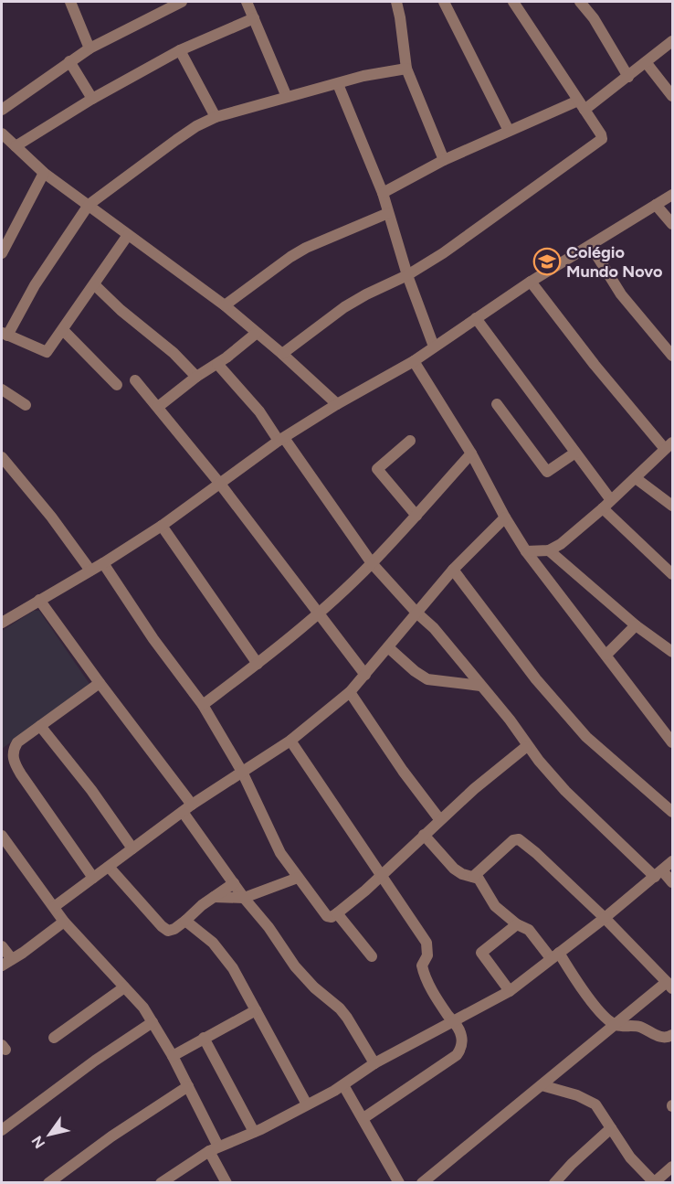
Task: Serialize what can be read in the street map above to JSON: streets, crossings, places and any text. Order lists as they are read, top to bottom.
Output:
{
  "places": {
    "school or university": ["Colégio Mundo Novo"]
  },
  "north": "bottom left"
}
